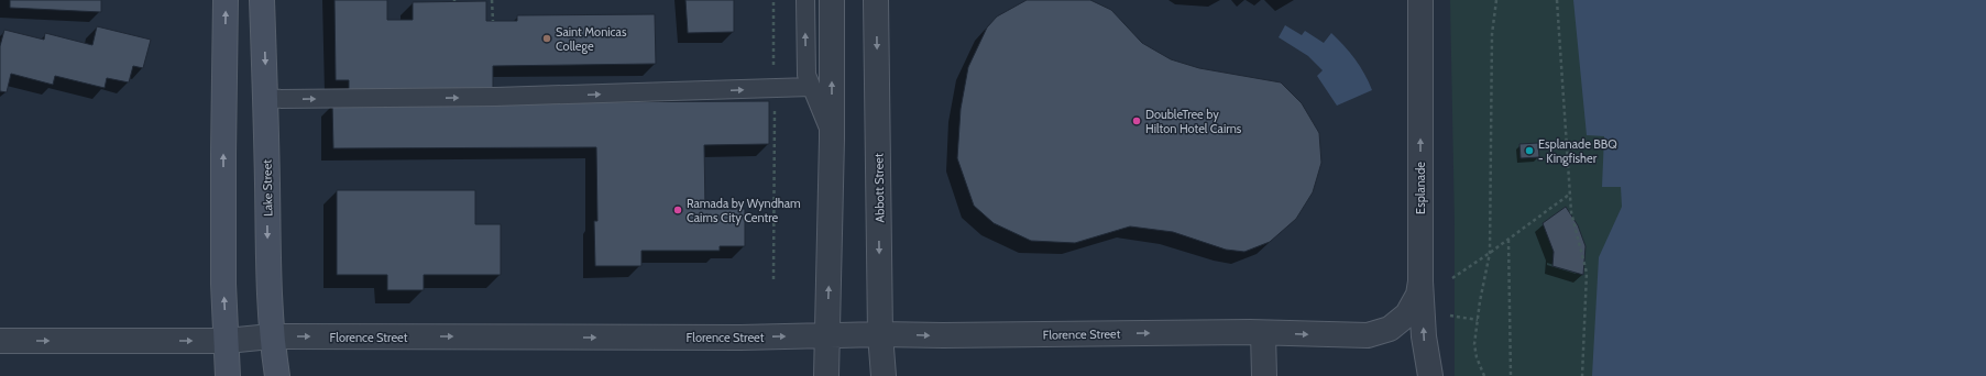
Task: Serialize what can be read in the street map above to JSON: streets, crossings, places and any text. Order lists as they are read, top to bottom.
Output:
{
  "streets": {
    "main road": ["Lake Street"],
    "street": ["Abbott Street", "Esplanade", "Florence Street"]
  },
  "crossings": [
    ["Lake Street", "Florence Street"],
    ["Abbott Street", "Florence Street"],
    ["Esplanade", "Florence Street"]
  ],
  "one_way": ["Esplanade", "Florence Street"],
  "places": [
    "Saint Monicas College",
    "DoubleTree by Hilton Hotel Cairns",
    "Esplanade BBQ - Kingfisher",
    "Ramada by Wyndham Cairns City Centre"
  ]
}
